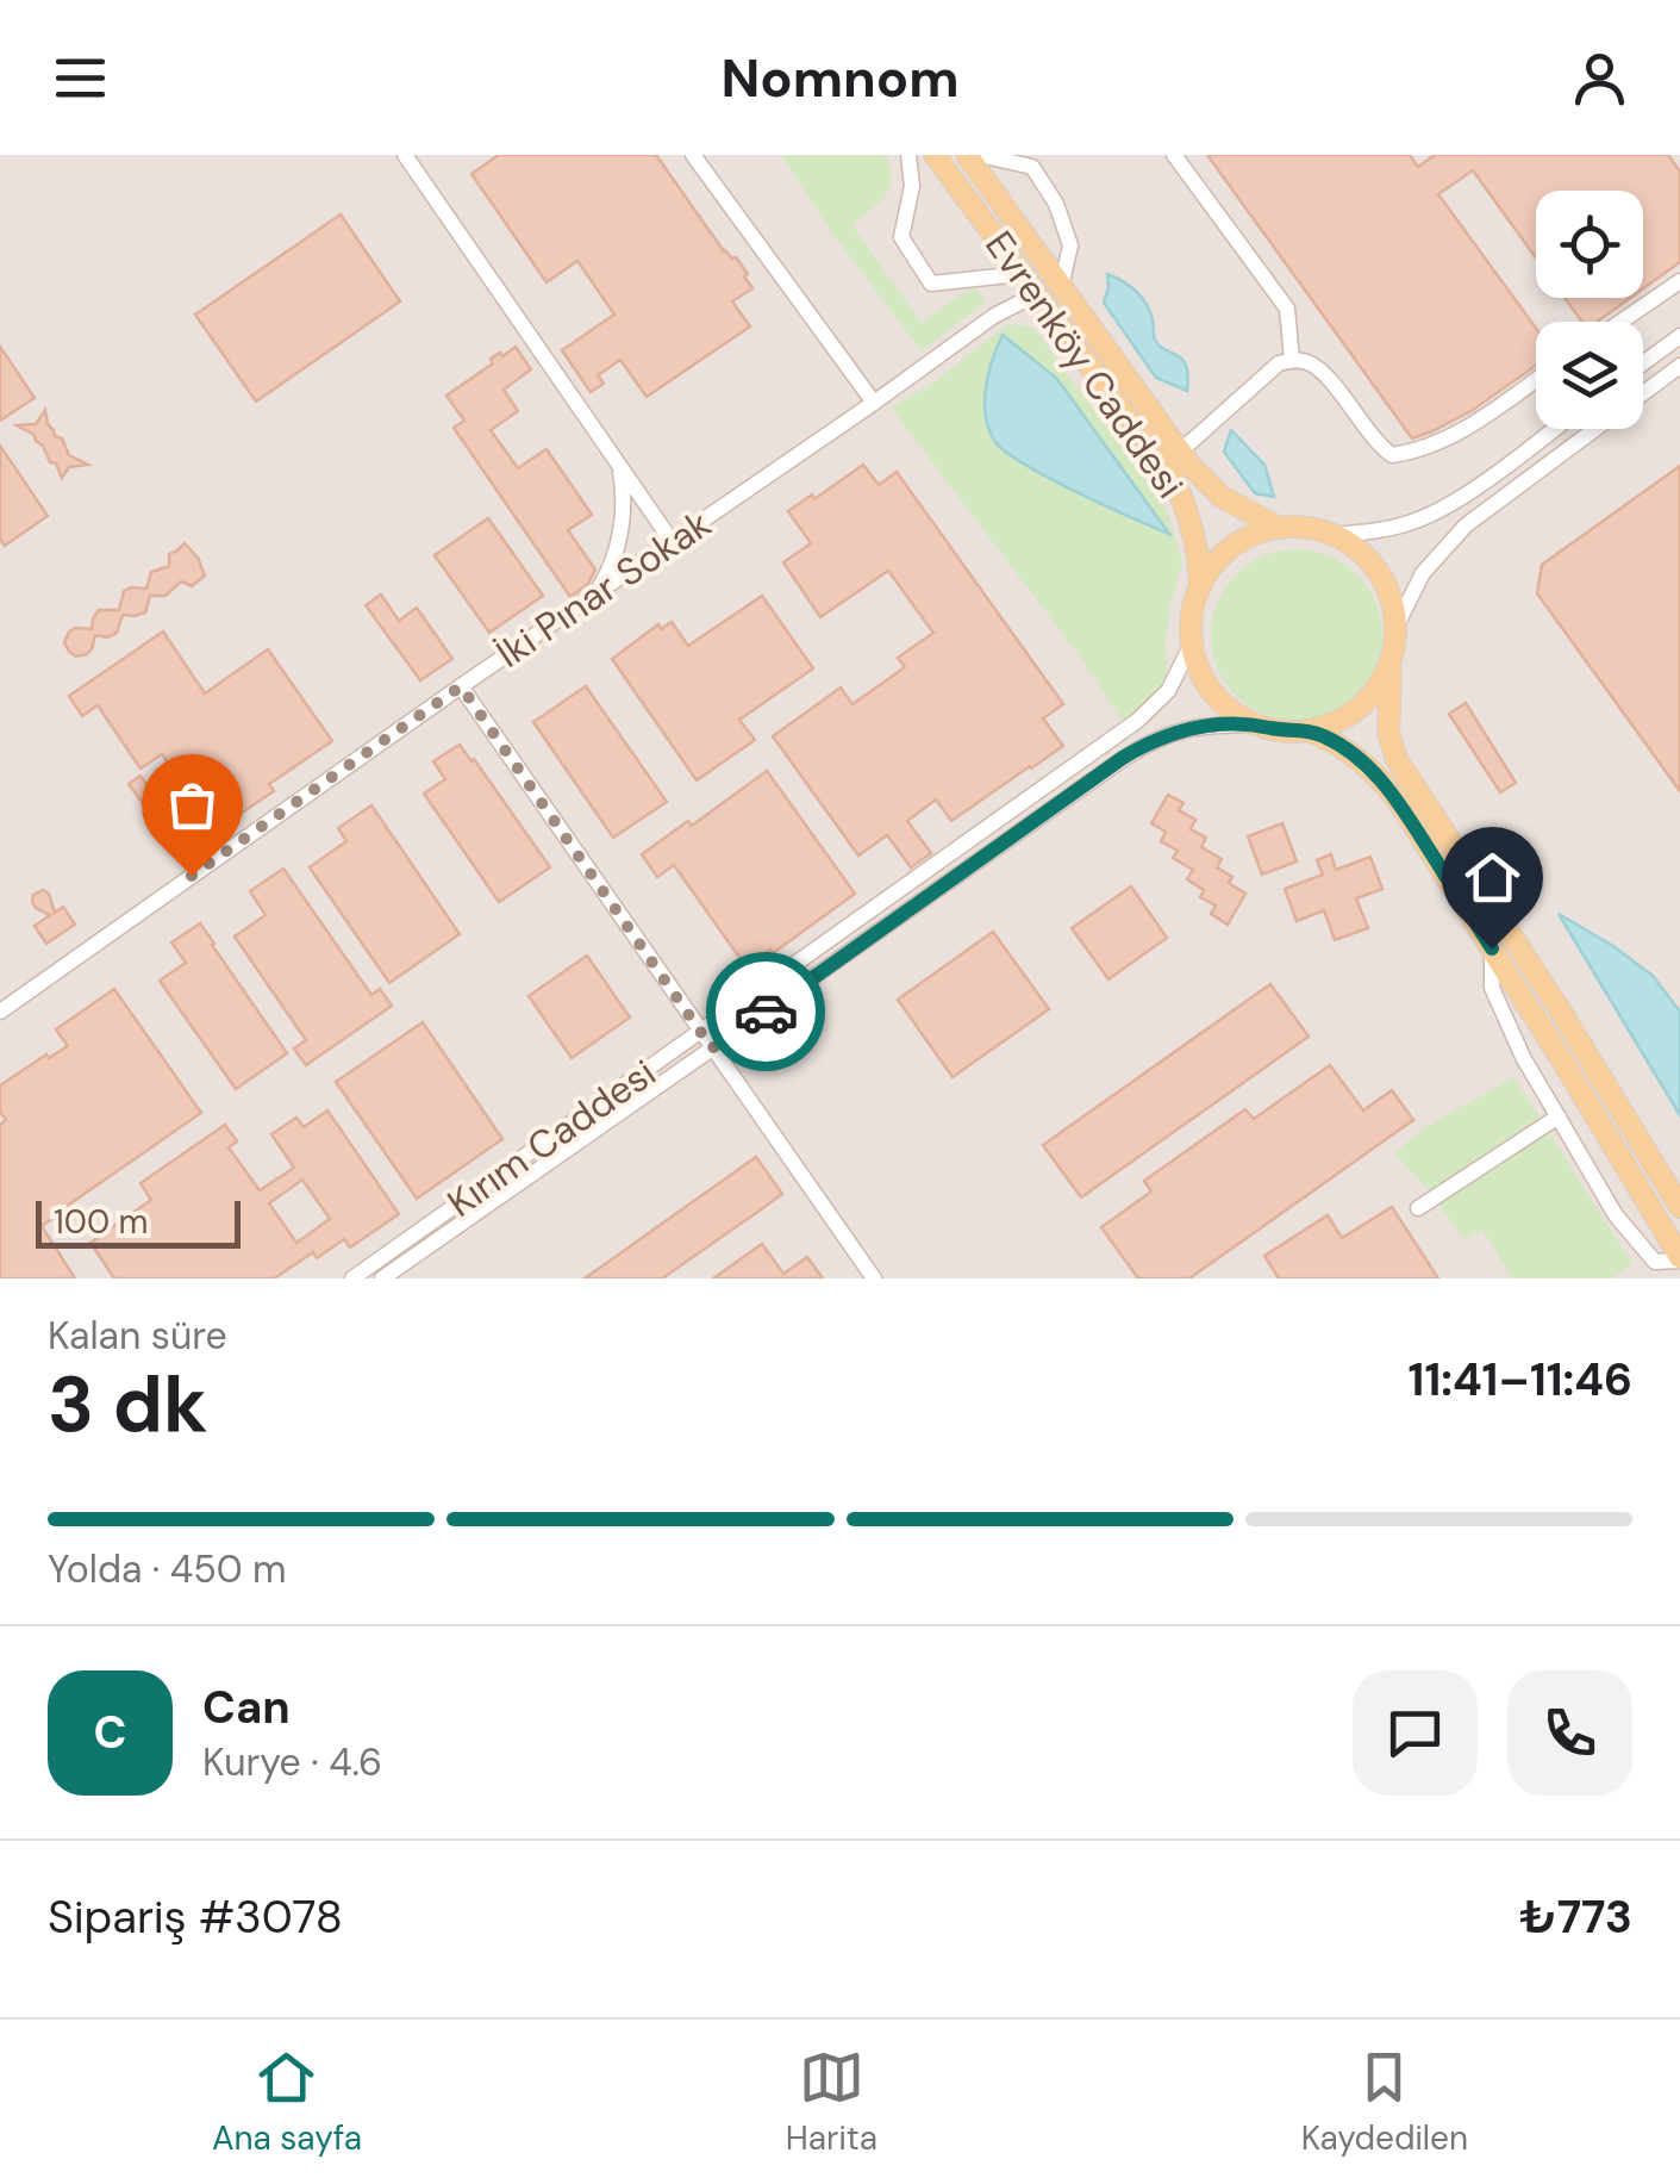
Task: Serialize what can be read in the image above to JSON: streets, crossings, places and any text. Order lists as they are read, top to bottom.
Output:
{
  "streets": {
    "main road": ["Evrenköy Caddesi"],
    "street": ["İki Pınar Sokak", "Kırım Caddesi"]
  },
  "crossings": [
    ["Evrenköy Caddesi", "İki Pınar Sokak"],
    ["Evrenköy Caddesi", "Kırım Caddesi"]
  ],
  "scale_bar": "100 m",
  "page": {
    "header": "Nomnom",
    "scale": "100 m",
    "heading": ["3 dk", "Kalan süre", "11:41–11:46"],
    "panel": [
      "Can",
      "Kurye · 4.6",
      "Sipariş #3078",
      "₺773"
    ],
    "bar": "Yolda · 450 m",
    "round": "C",
    "tabs": ["Ana sayfa", "Harita", "Kaydedilen"]
  }
}
